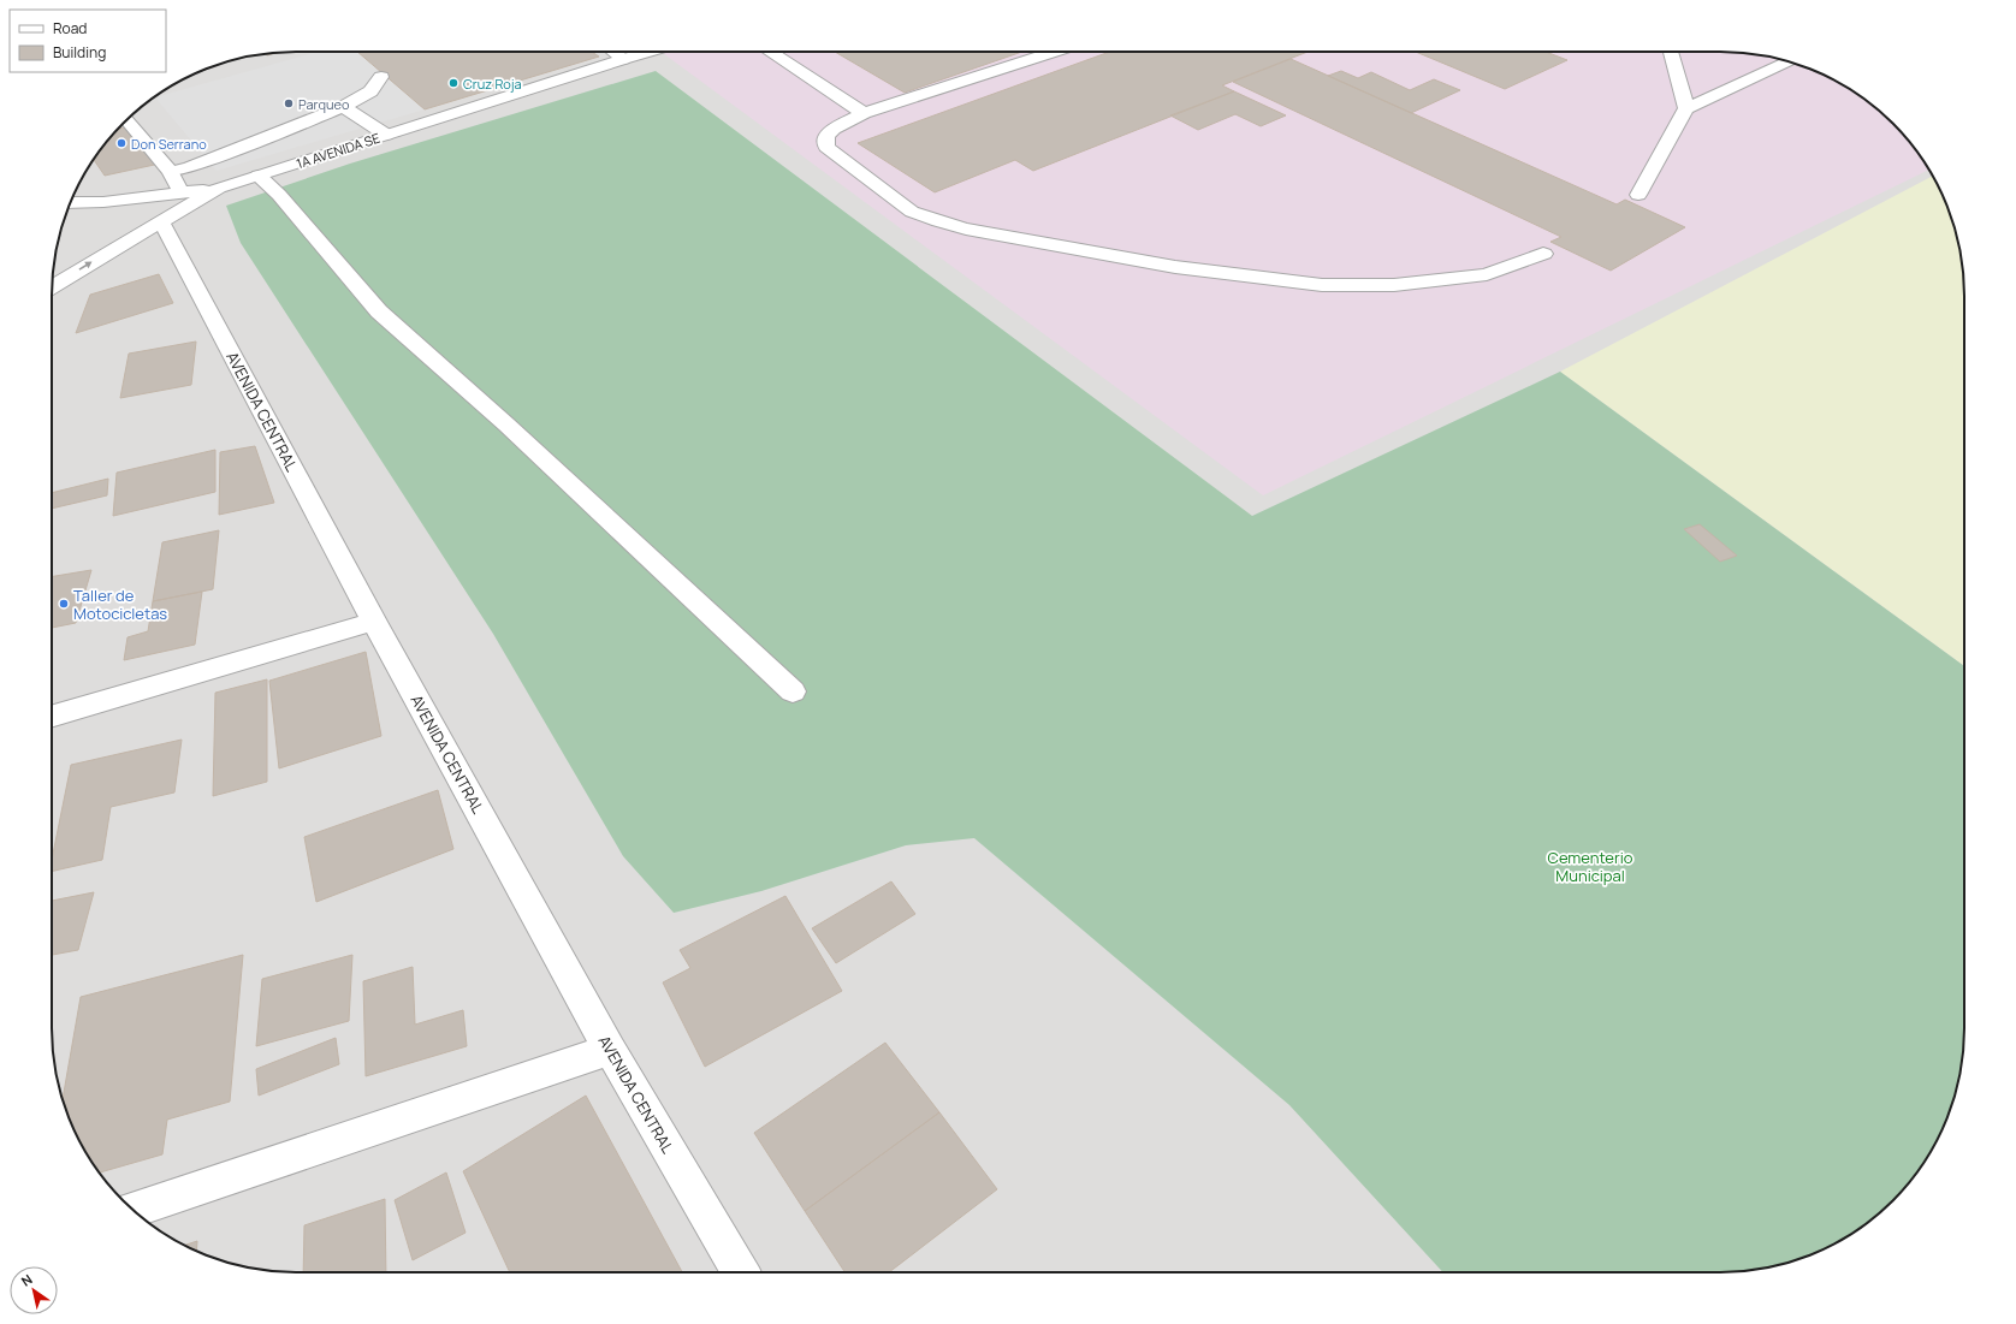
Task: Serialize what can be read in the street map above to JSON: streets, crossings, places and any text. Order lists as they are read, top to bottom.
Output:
{
  "streets": {
    "street": ["1A AVENIDA SE", "AVENIDA CENTRAL"]
  },
  "crossings": [
    ["1A AVENIDA SE", "AVENIDA CENTRAL"]
  ],
  "parks": ["Cementerio Municipal"],
  "places": [
    "Cruz Roja",
    "Parqueo",
    "Don Serrano",
    "Taller de Motocicletas"
  ],
  "legend": ["Road", "Building"],
  "north": "top left"
}
